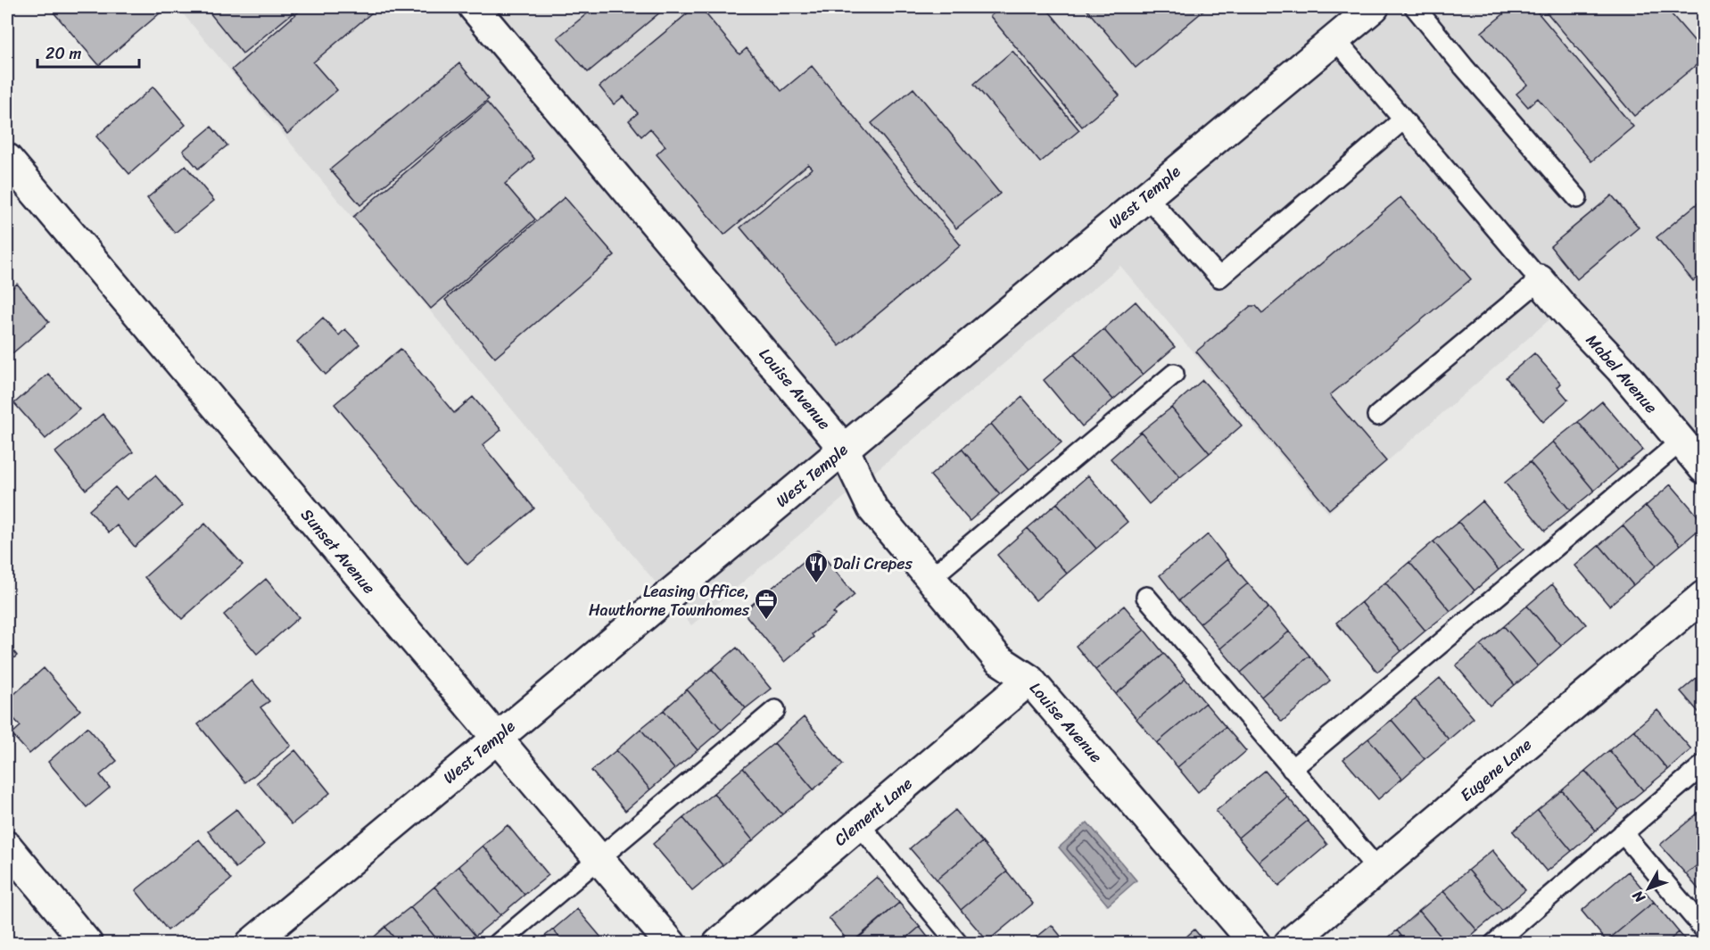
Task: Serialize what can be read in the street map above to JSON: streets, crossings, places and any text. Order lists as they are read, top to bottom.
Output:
{
  "streets": {
    "street": [
      "West Temple",
      "Mabel Avenue",
      "Louise Avenue",
      "Sunset Avenue",
      "Eugene Lane",
      "Clement Lane"
    ]
  },
  "crossings": [
    ["West Temple", "Louise Avenue"],
    ["West Temple", "Sunset Avenue"],
    ["Louise Avenue", "Clement Lane"]
  ],
  "places": {
    "restaurant": ["Dali Crepes"],
    "office": ["Leasing Office, Hawthorne Townhomes"]
  },
  "scale_bar": "20 m",
  "north": "bottom left"
}
